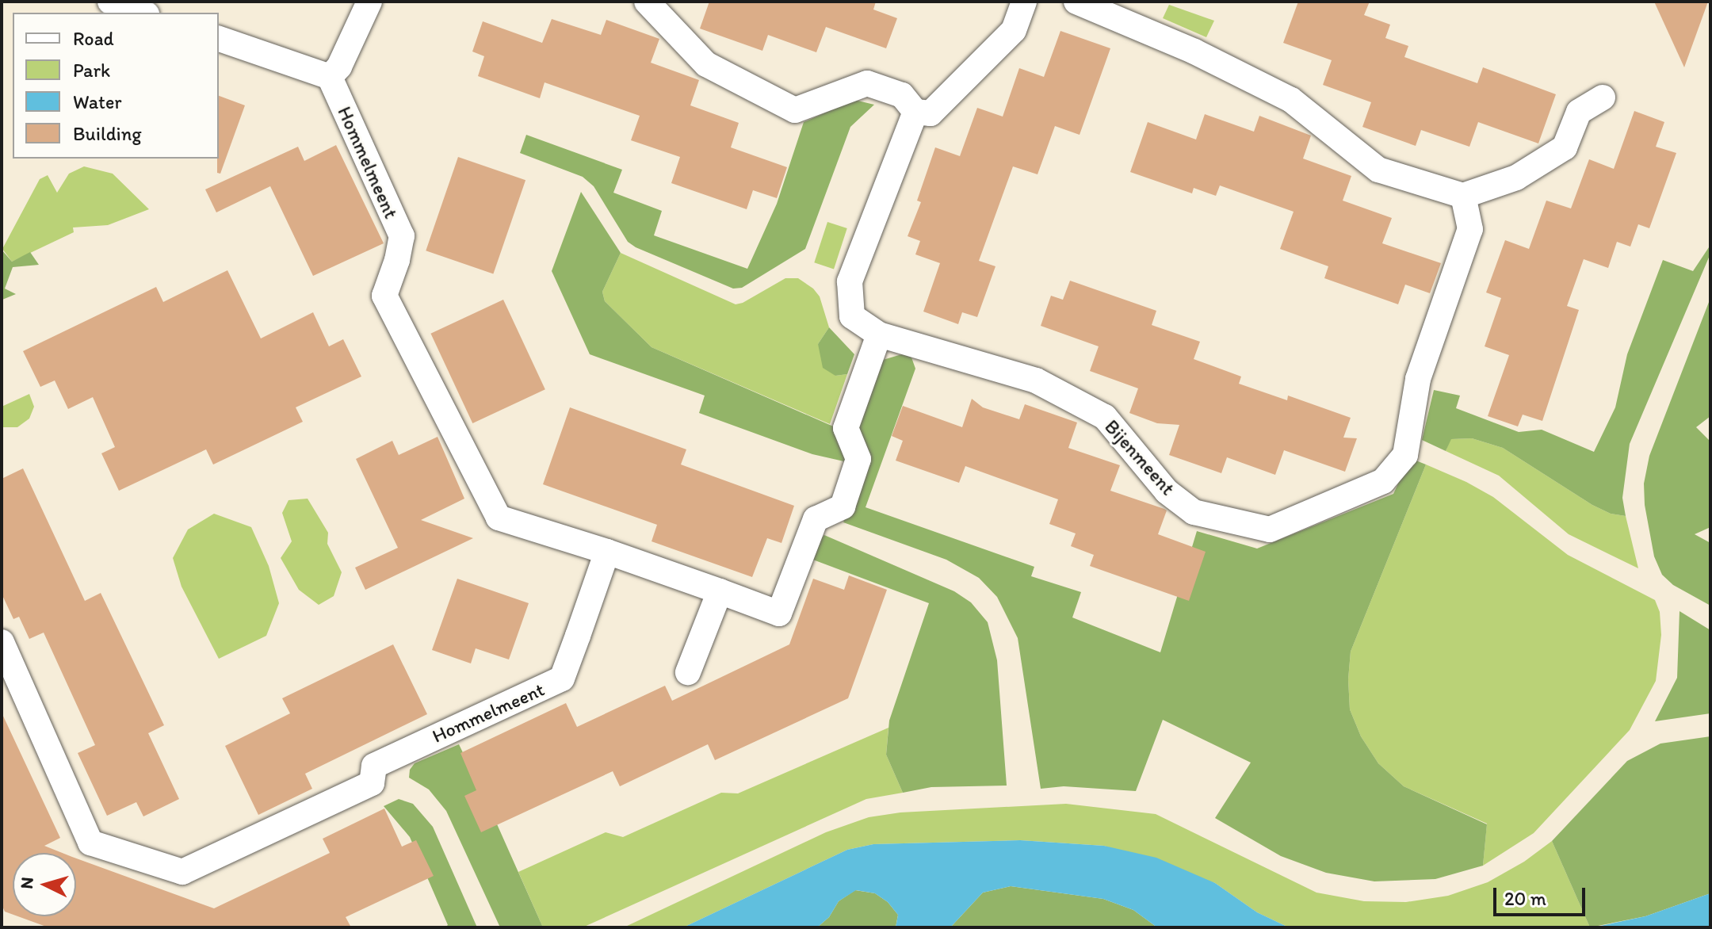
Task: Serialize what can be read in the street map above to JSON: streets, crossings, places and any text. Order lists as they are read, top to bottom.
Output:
{
  "streets": {
    "street": ["Hommelmeent", "Bijenmeent"]
  },
  "legend": [
    "Road",
    "Park",
    "Water",
    "Building"
  ],
  "scale_bar": "20 m",
  "north": "left"
}
